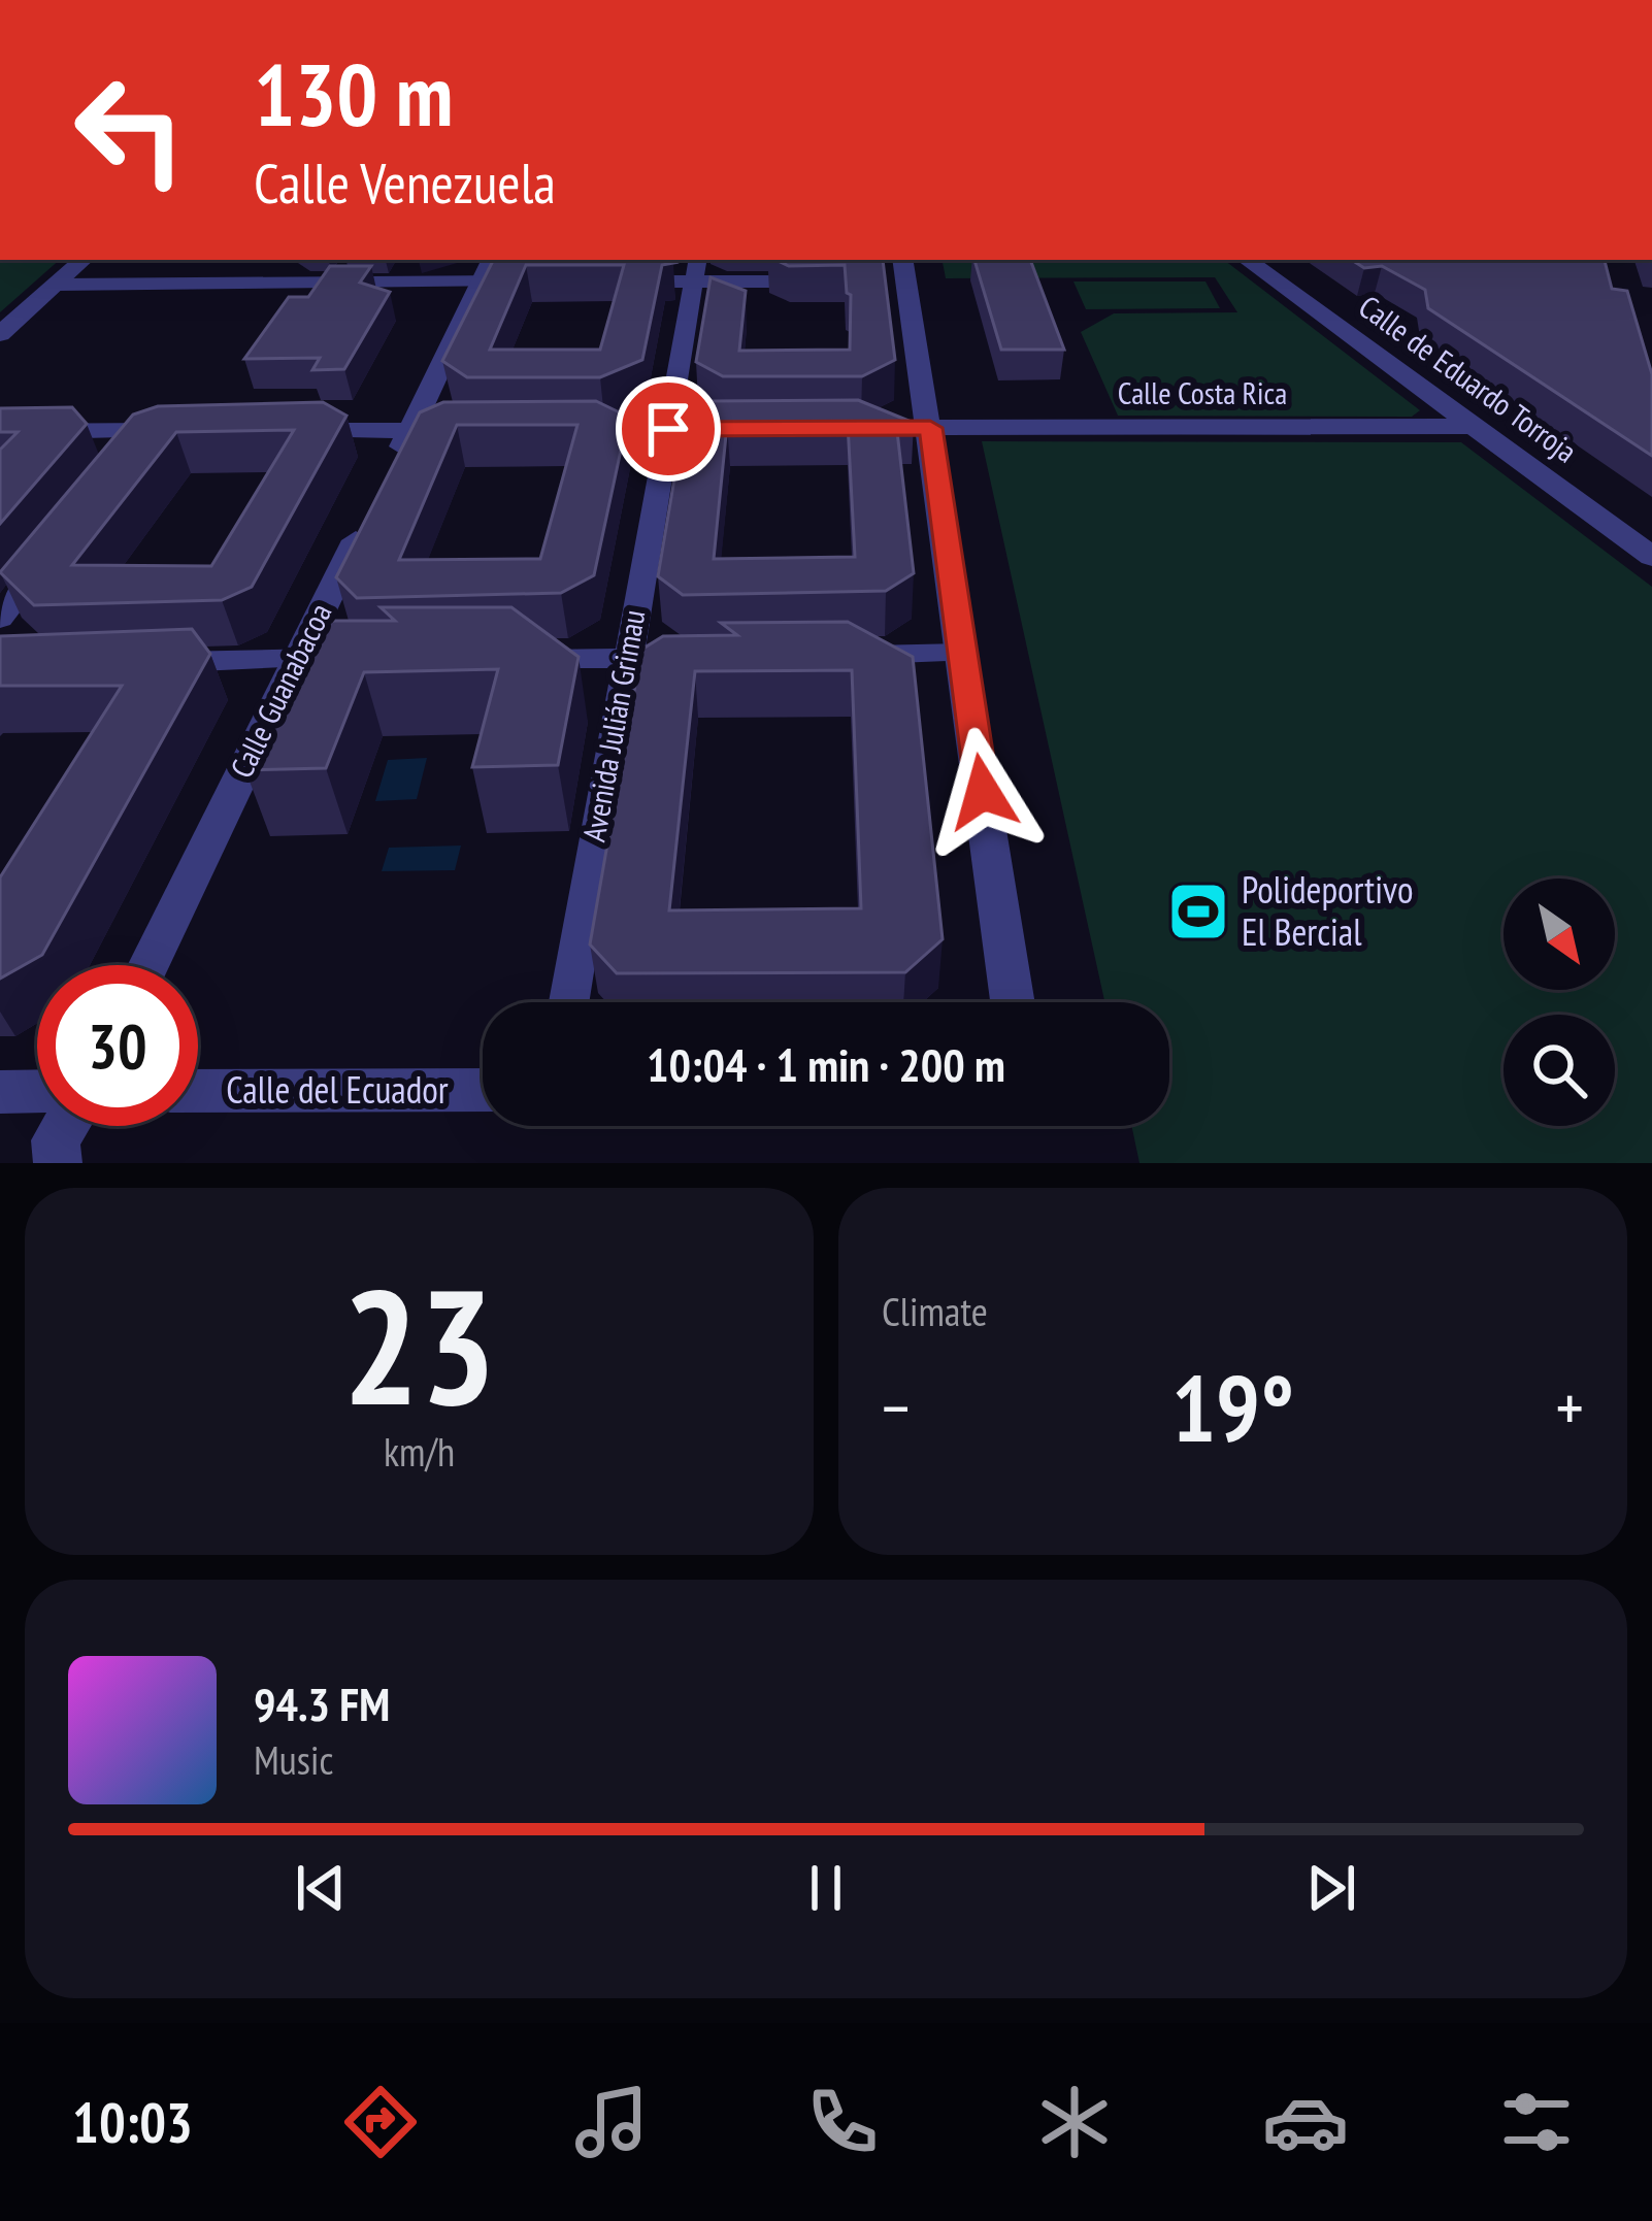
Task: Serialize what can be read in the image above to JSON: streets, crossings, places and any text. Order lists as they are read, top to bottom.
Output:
{
  "streets": {
    "street": [
      "Calle de Eduardo Torroja",
      "Calle Costa Rica",
      "Calle Guanabacoa",
      "Avenida Julián Grimau",
      "Calle del Ecuador"
    ]
  },
  "crossings": [
    ["Calle de Eduardo Torroja", "Calle Costa Rica"]
  ],
  "places": {
    "sports": ["Polideportivo El Bercial"]
  },
  "north": "bottom right",
  "page": {
    "turn": ["130 m", "Calle Venezuela"],
    "limit": "30",
    "trip": "10:04 · 1 min · 200 m",
    "tile": [
      ["23", "km/h"],
      "Climate"
    ],
    "heat": ["−", "19°", "+"],
    "song": ["94.3 FM", "Music"],
    "tabs": "10:03"
  }
}
